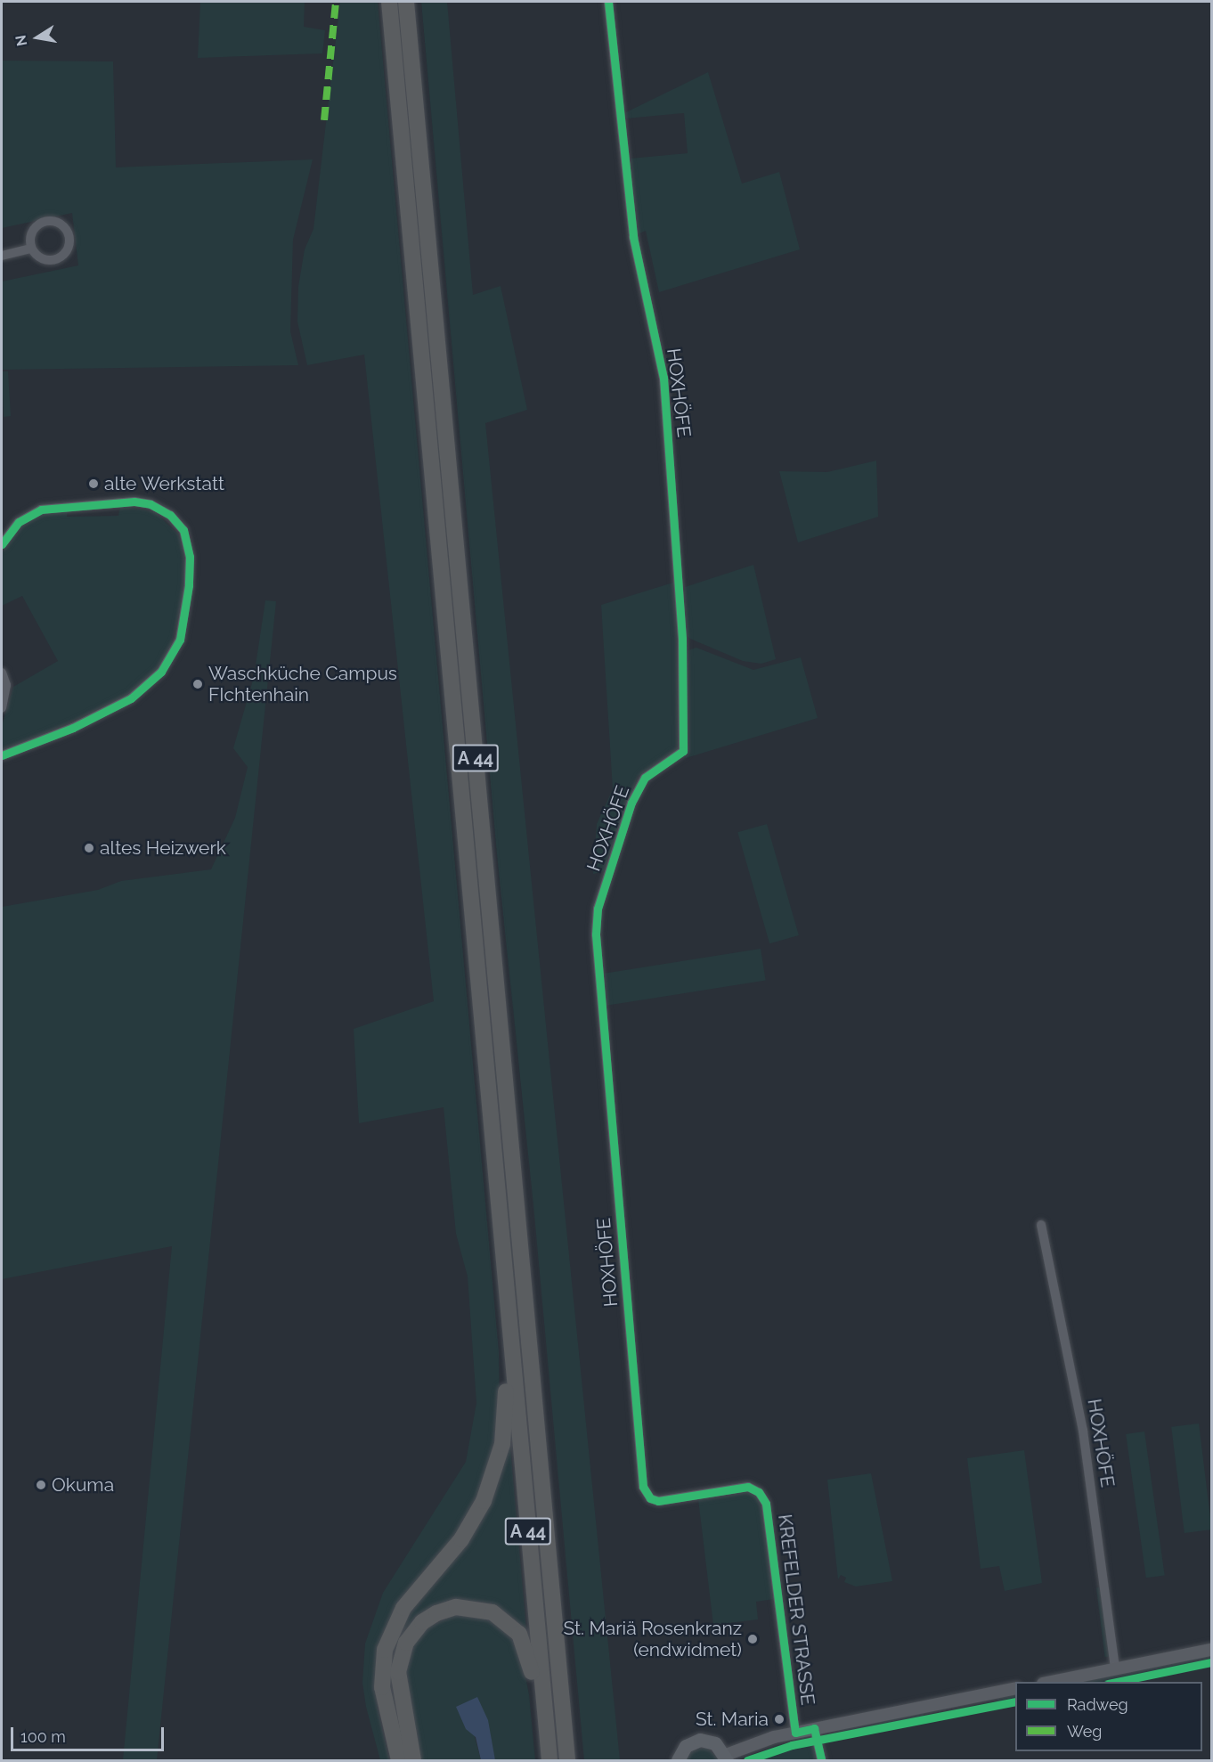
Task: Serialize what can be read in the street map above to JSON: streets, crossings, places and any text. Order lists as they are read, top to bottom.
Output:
{
  "streets": {
    "highway": ["A 44"],
    "main road": ["KREFELDER STRASSE"],
    "street": ["HOXHÖFE"]
  },
  "crossings": [
    ["HOXHÖFE", "KREFELDER STRASSE"]
  ],
  "places": [
    "alte Werkstatt",
    "Waschküche Campus FIchtenhain",
    "altes Heizwerk",
    "Okuma",
    "St. Mariä Rosenkranz (endwidmet)",
    "St. Maria"
  ],
  "legend": ["Radweg", "Weg"],
  "scale_bar": "100 m",
  "north": "left"
}
